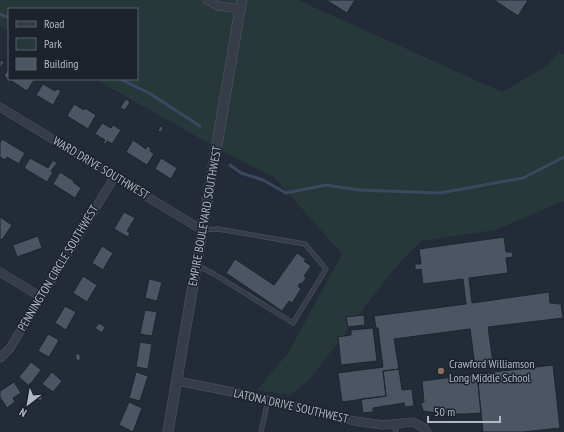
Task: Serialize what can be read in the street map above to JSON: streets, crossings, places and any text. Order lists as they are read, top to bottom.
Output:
{
  "streets": {
    "street": [
      "WARD DRIVE SOUTHWEST",
      "EMPIRE BOULEVARD SOUTHWEST",
      "PENNINGTON CIRCLE SOUTHWEST",
      "LATONA DRIVE SOUTHWEST"
    ]
  },
  "crossings": [
    ["WARD DRIVE SOUTHWEST", "EMPIRE BOULEVARD SOUTHWEST"],
    ["WARD DRIVE SOUTHWEST", "PENNINGTON CIRCLE SOUTHWEST"],
    ["EMPIRE BOULEVARD SOUTHWEST", "LATONA DRIVE SOUTHWEST"]
  ],
  "places": ["Crawford Williamson Long Middle School"],
  "legend": ["Road", "Park", "Building"],
  "scale_bar": "50 m",
  "north": "bottom left"
}
